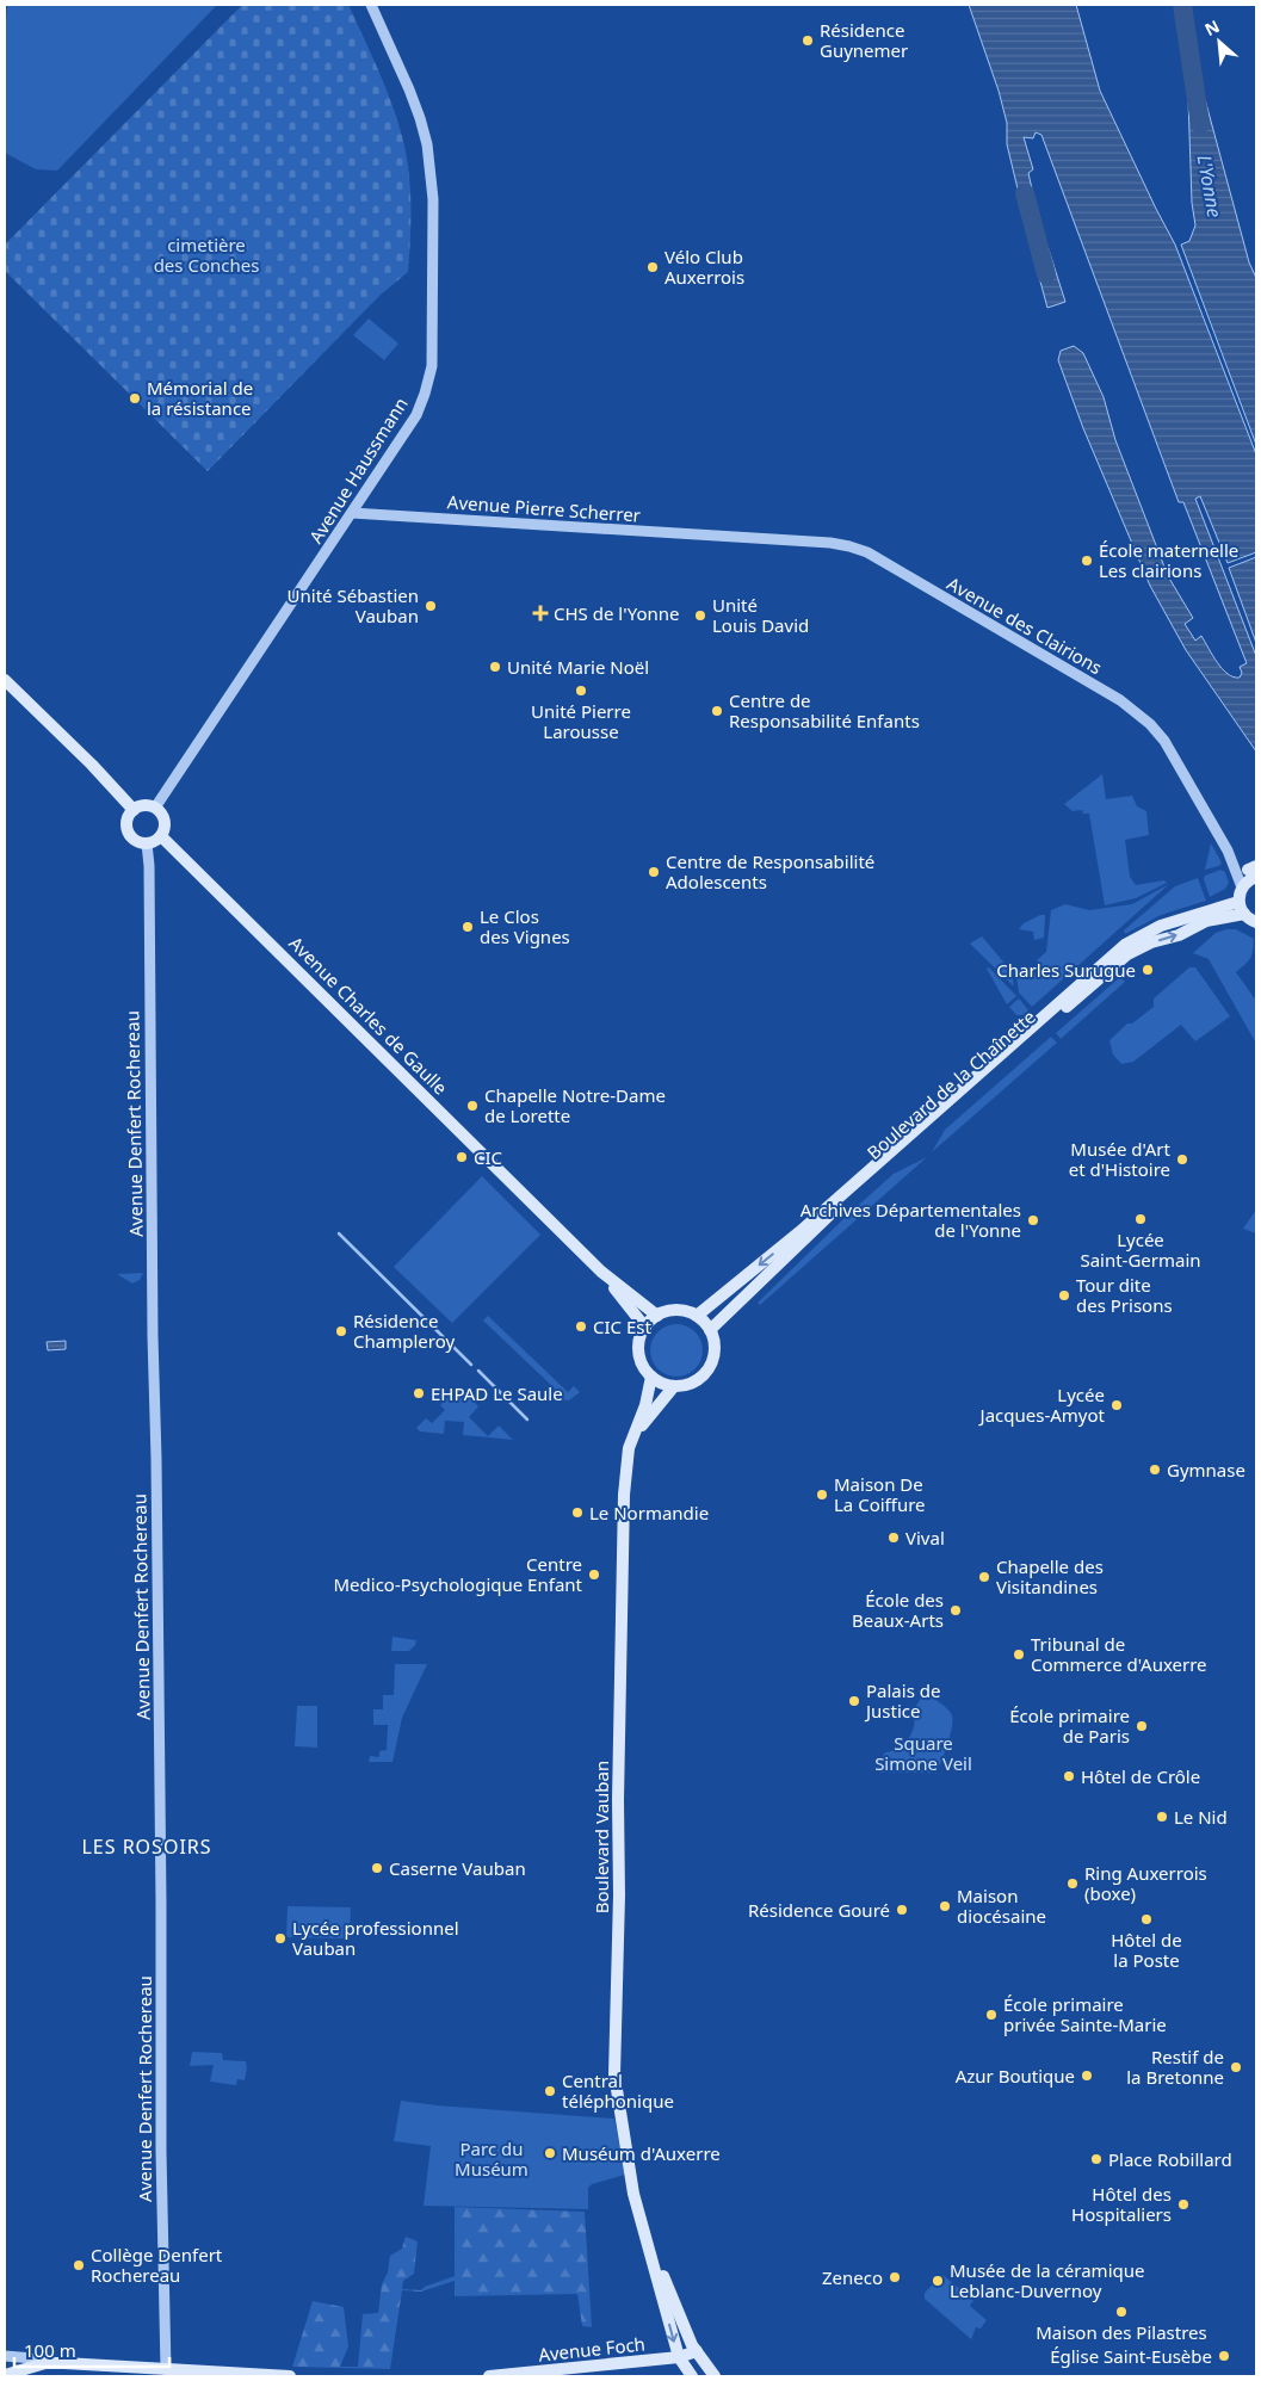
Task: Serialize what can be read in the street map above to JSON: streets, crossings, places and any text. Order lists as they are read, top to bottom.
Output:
{
  "streets": {
    "main road": [
      "Avenue Charles de Gaulle",
      "Boulevard de la Chaînette",
      "Boulevard Vauban",
      "Avenue Foch"
    ],
    "street": [
      "Avenue Haussmann",
      "Avenue Pierre Scherrer",
      "Avenue des Clairions",
      "Avenue Denfert Rochereau"
    ]
  },
  "crossings": [
    ["Avenue Haussmann", "Avenue Pierre Scherrer"],
    ["Avenue Haussmann", "Avenue Charles de Gaulle"],
    ["Avenue Haussmann", "Avenue Denfert Rochereau"],
    ["Avenue Pierre Scherrer", "Avenue des Clairions"],
    ["Avenue Charles de Gaulle", "Boulevard de la Chaînette"],
    ["Avenue Charles de Gaulle", "Avenue Denfert Rochereau"],
    ["Avenue Charles de Gaulle", "Boulevard Vauban"],
    ["Boulevard de la Chaînette", "Boulevard Vauban"],
    ["Boulevard Vauban", "Avenue Foch"]
  ],
  "districts": ["LES ROSOIRS"],
  "water": ["L'Yonne"],
  "parks": ["cimetière des Conches", "Square Simone Veil", "Parc du Muséum"],
  "places": {
    "other": [
      "Résidence Guynemer",
      "Vélo Club Auxerrois",
      "Mémorial de la résistance",
      "École maternelle Les clairions",
      "Unité Sébastien Vauban",
      "Unité Louis David",
      "Unité Marie Noël",
      "Unité Pierre Larousse",
      "Centre de Responsabilité Enfants",
      "Centre de Responsabilité Adolescents",
      "Le Clos des Vignes",
      "Charles Surugue",
      "Chapelle Notre-Dame de Lorette",
      "CIC",
      "Musée d'Art et d'Histoire",
      "Lycée Saint-Germain",
      "Archives Départementales de l'Yonne",
      "Tour dite des Prisons",
      "CIC Est",
      "Résidence Champleroy",
      "EHPAD Le Saule",
      "Lycée Jacques-Amyot",
      "Gymnase",
      "Maison De La Coiffure",
      "Le Normandie",
      "Vival",
      "Centre Medico-Psychologique Enfant",
      "Chapelle des Visitandines",
      "École des Beaux-Arts",
      "Tribunal de Commerce d'Auxerre",
      "Palais de Justice",
      "École primaire de Paris",
      "Hôtel de Crôle",
      "Le Nid",
      "Caserne Vauban",
      "Ring Auxerrois (boxe)",
      "Maison diocésaine",
      "Résidence Gouré",
      "Hôtel de la Poste",
      "Lycée professionnel Vauban",
      "École primaire privée Sainte-Marie",
      "Restif de la Bretonne",
      "Azur Boutique",
      "Central téléphonique",
      "Muséum d'Auxerre",
      "Place Robillard",
      "Hôtel des Hospitaliers",
      "Collège Denfert Rochereau",
      "Zeneco",
      "Musée de la céramique Leblanc-Duvernoy",
      "Maison des Pilastres",
      "Église Saint-Eusèbe"
    ],
    "health": ["CHS de l'Yonne"]
  },
  "scale_bar": "100 m",
  "north": "top left"
}
